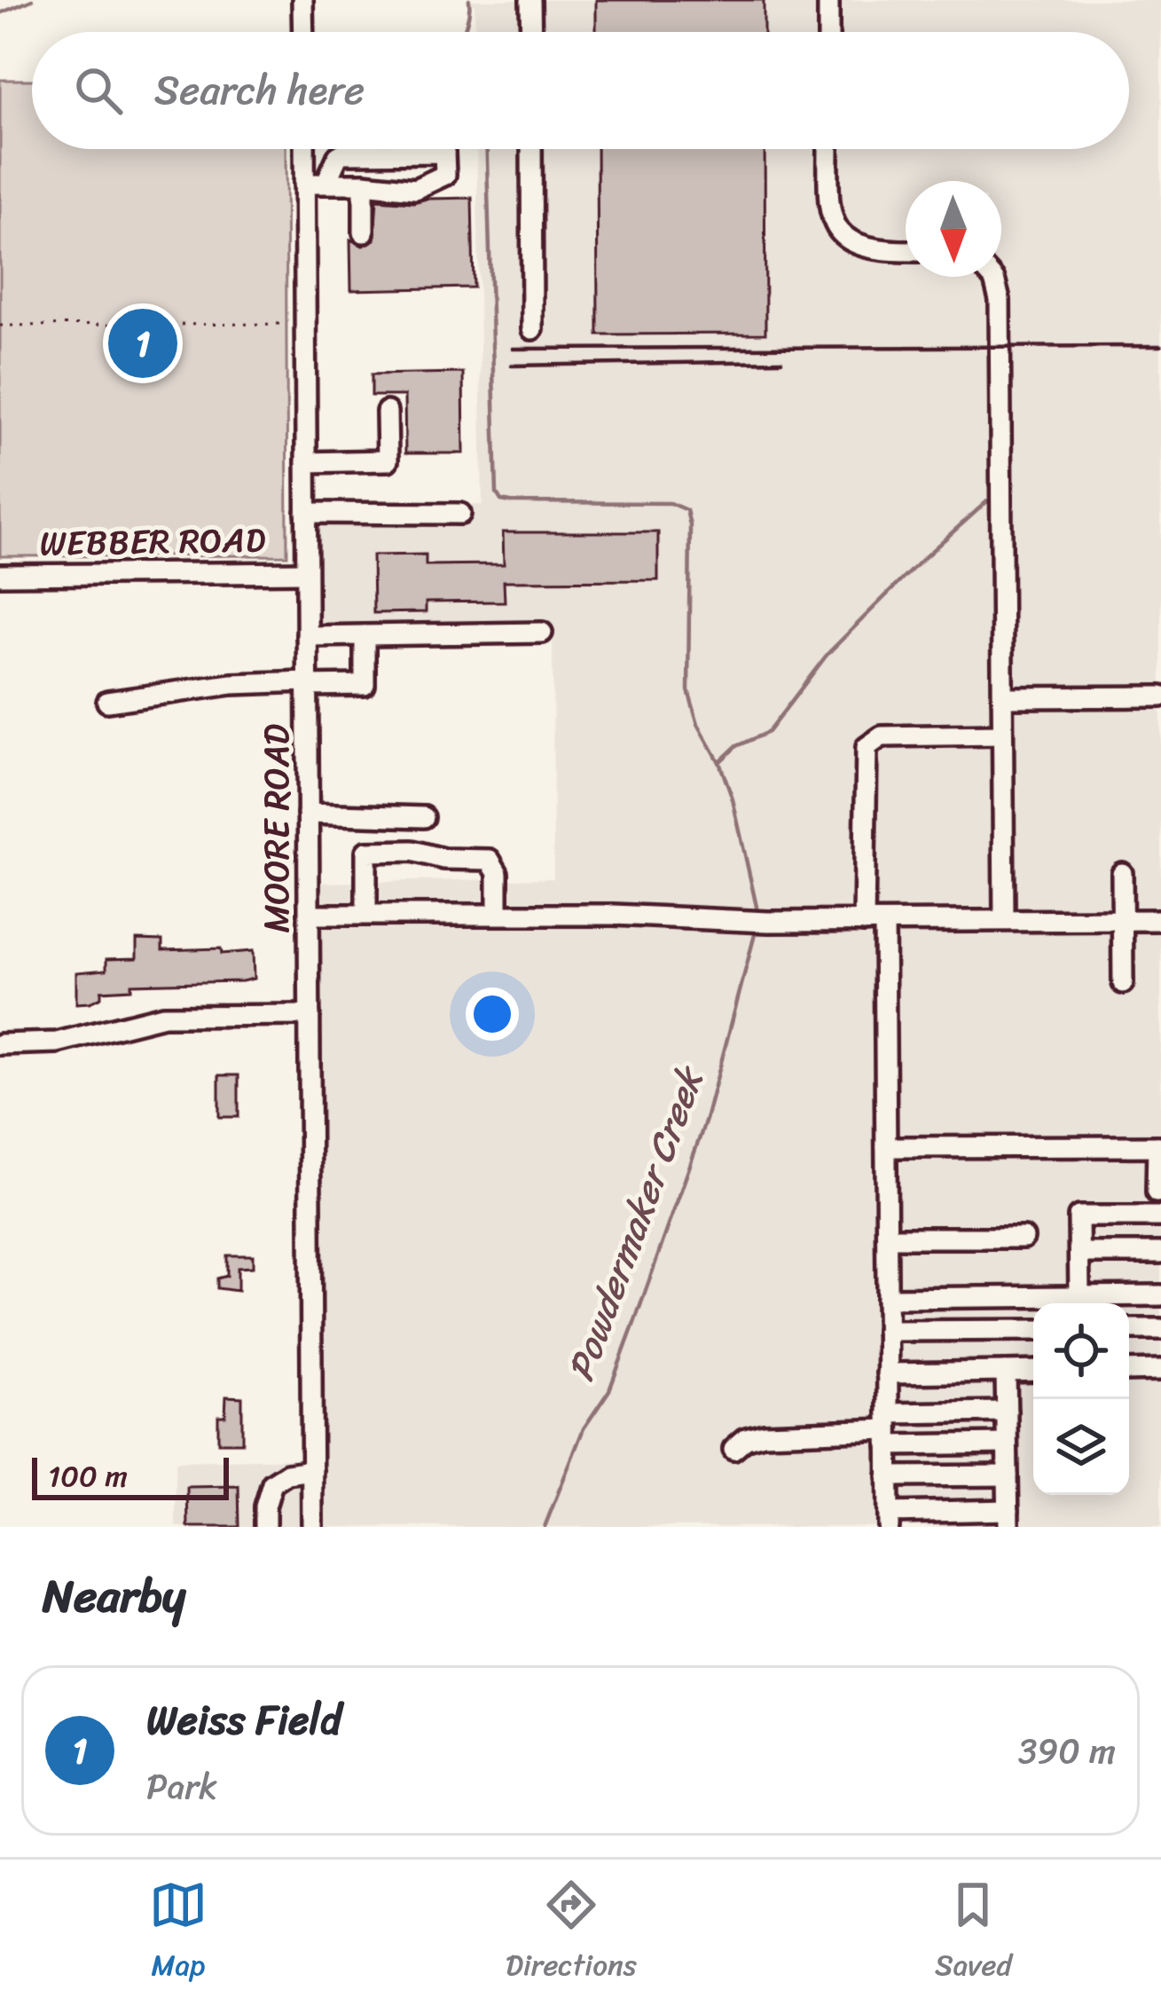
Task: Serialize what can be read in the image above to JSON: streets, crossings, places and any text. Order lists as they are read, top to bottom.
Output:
{
  "streets": {
    "street": ["WEBBER ROAD", "MOORE ROAD"]
  },
  "crossings": [
    ["WEBBER ROAD", "MOORE ROAD"]
  ],
  "water": ["Powdermaker Creek"],
  "scale_bar": "100 m",
  "north": "bottom",
  "page": {
    "search": "Search here",
    "pins": "1",
    "scale": "100 m",
    "heading": "Nearby",
    "list": [
      {
        "mark": "1",
        "name": "Weiss Field",
        "note": "Park",
        "value": "390 m"
      }
    ],
    "nav": ["Map", "Directions", "Saved"]
  }
}
